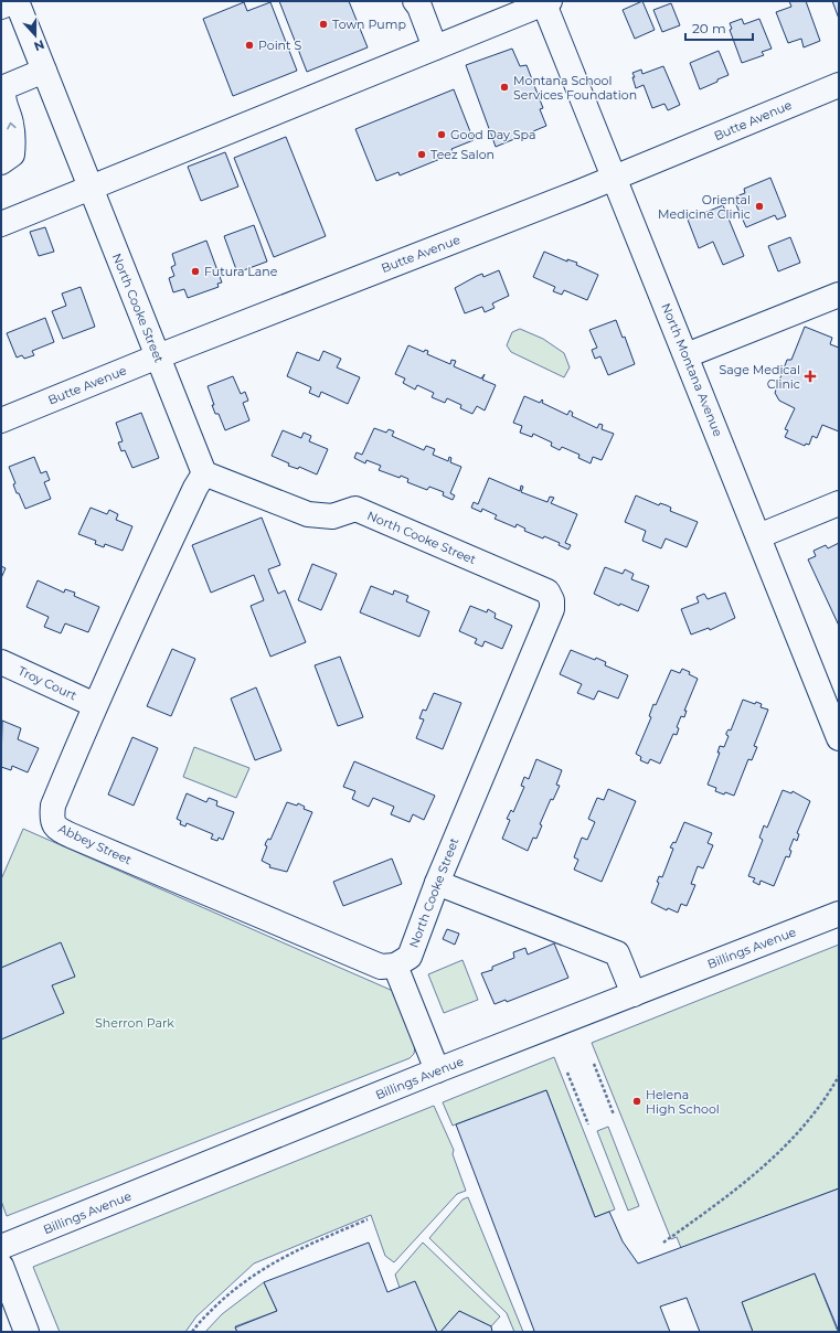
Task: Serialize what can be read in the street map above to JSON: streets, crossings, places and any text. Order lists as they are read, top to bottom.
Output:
{
  "streets": {
    "main road": [
      "Butte Avenue",
      "North Cooke Street",
      "North Montana Avenue",
      "Troy Court",
      "Abbey Street",
      "Billings Avenue"
    ]
  },
  "crossings": [
    ["Butte Avenue", "North Cooke Street"],
    ["Butte Avenue", "North Montana Avenue"],
    ["North Cooke Street", "Abbey Street"],
    ["Troy Court", "Abbey Street"]
  ],
  "parks": ["Sherron Park"],
  "places": {
    "other": [
      "Town Pump",
      "Point S",
      "Montana School Services Foundation",
      "Good Day Spa",
      "Teez Salon",
      "Oriental Medicine Clinic",
      "Futura Lane",
      "Helena High School"
    ],
    "health": ["Sage Medical Clinic"]
  },
  "scale_bar": "20 m",
  "north": "bottom"
}
